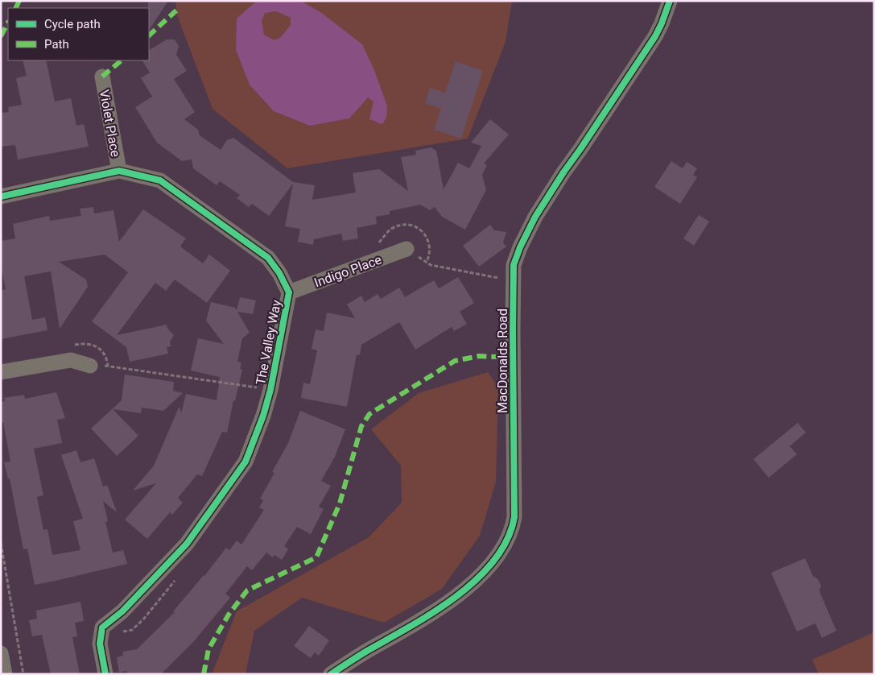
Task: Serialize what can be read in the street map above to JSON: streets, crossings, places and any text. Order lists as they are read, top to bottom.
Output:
{
  "streets": {
    "street": [
      "Violet Place",
      "Indigo Place",
      "The Valley Way",
      "MacDonalds Road"
    ]
  },
  "crossings": [
    ["Violet Place", "The Valley Way"],
    ["Indigo Place", "The Valley Way"]
  ],
  "legend": ["Cycle path", "Path"]
}
